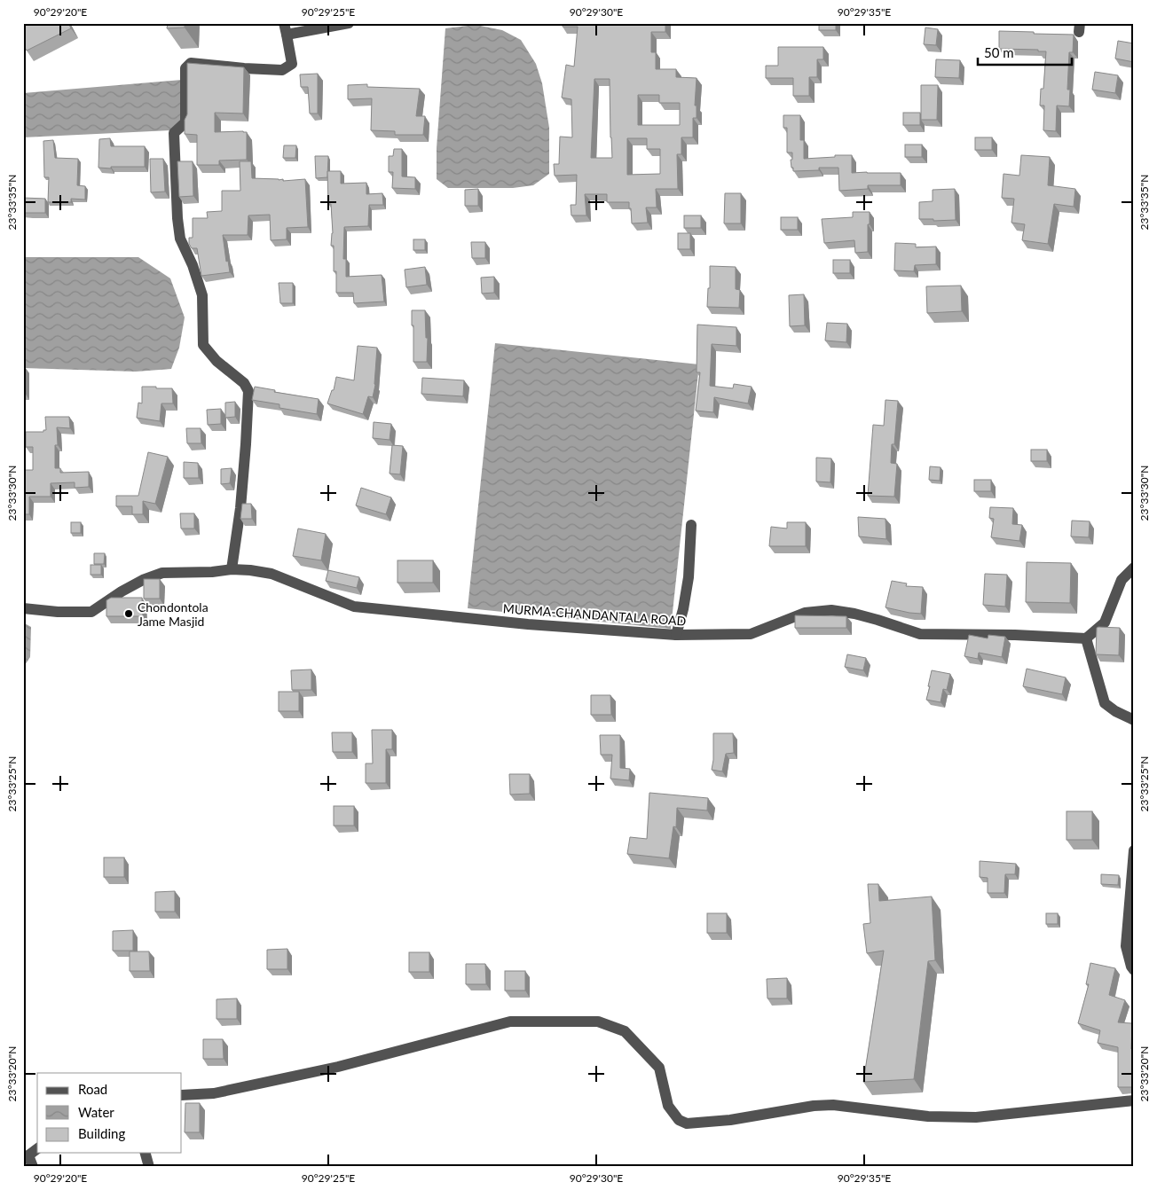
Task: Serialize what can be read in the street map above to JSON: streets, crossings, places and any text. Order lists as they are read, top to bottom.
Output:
{
  "streets": {
    "street": ["MURMA-CHANDANTALA ROAD"]
  },
  "places": ["Chondontola Jame Masjid"],
  "legend": ["Road", "Water", "Building"],
  "scale_bar": "50 m",
  "coordinates": [
    "90°29'20\"E",
    "90°29'25\"E",
    "90°29'30\"E",
    "90°29'35\"E",
    "23°33'35\"N",
    "23°33'30\"N",
    "23°33'25\"N",
    "23°33'20\"N"
  ]
}
